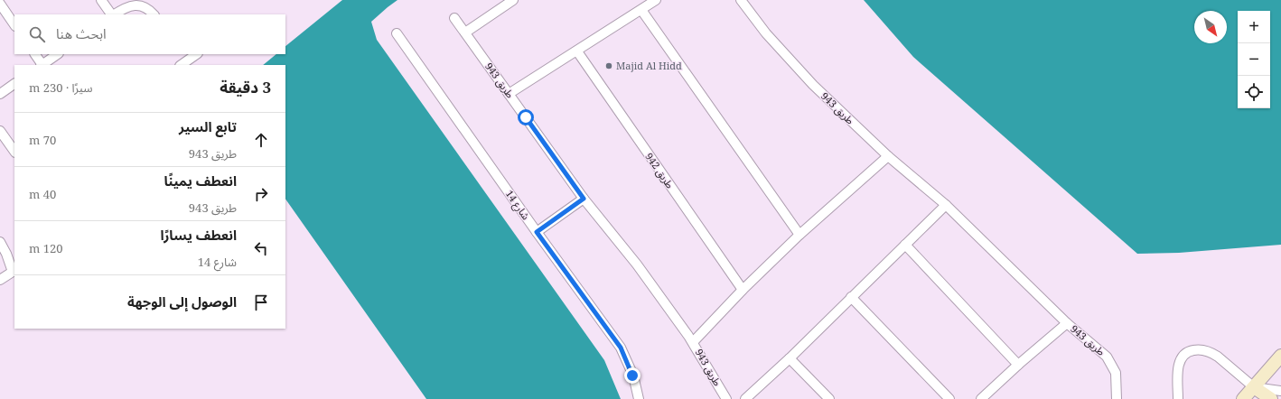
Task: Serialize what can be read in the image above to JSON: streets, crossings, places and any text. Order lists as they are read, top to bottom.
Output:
{
  "streets": {
    "street": ["طريق 943", "طريق 942", "شارع 14"]
  },
  "places": ["Majid Al Hidd"],
  "north": "bottom right",
  "page": {
    "map_buttons": ["+", "−"],
    "search": "ابحث هنا",
    "heading": ["3 دقيقة", "سيرًا · 230 m"],
    "list": [
      ["تابع السير", "طريق 943", "70 m"],
      ["انعطف يمينًا", "طريق 943", "40 m"],
      ["انعطف يسارًا", "شارع 14", "120 m"],
      "الوصول إلى الوجهة"
    ]
  }
}
